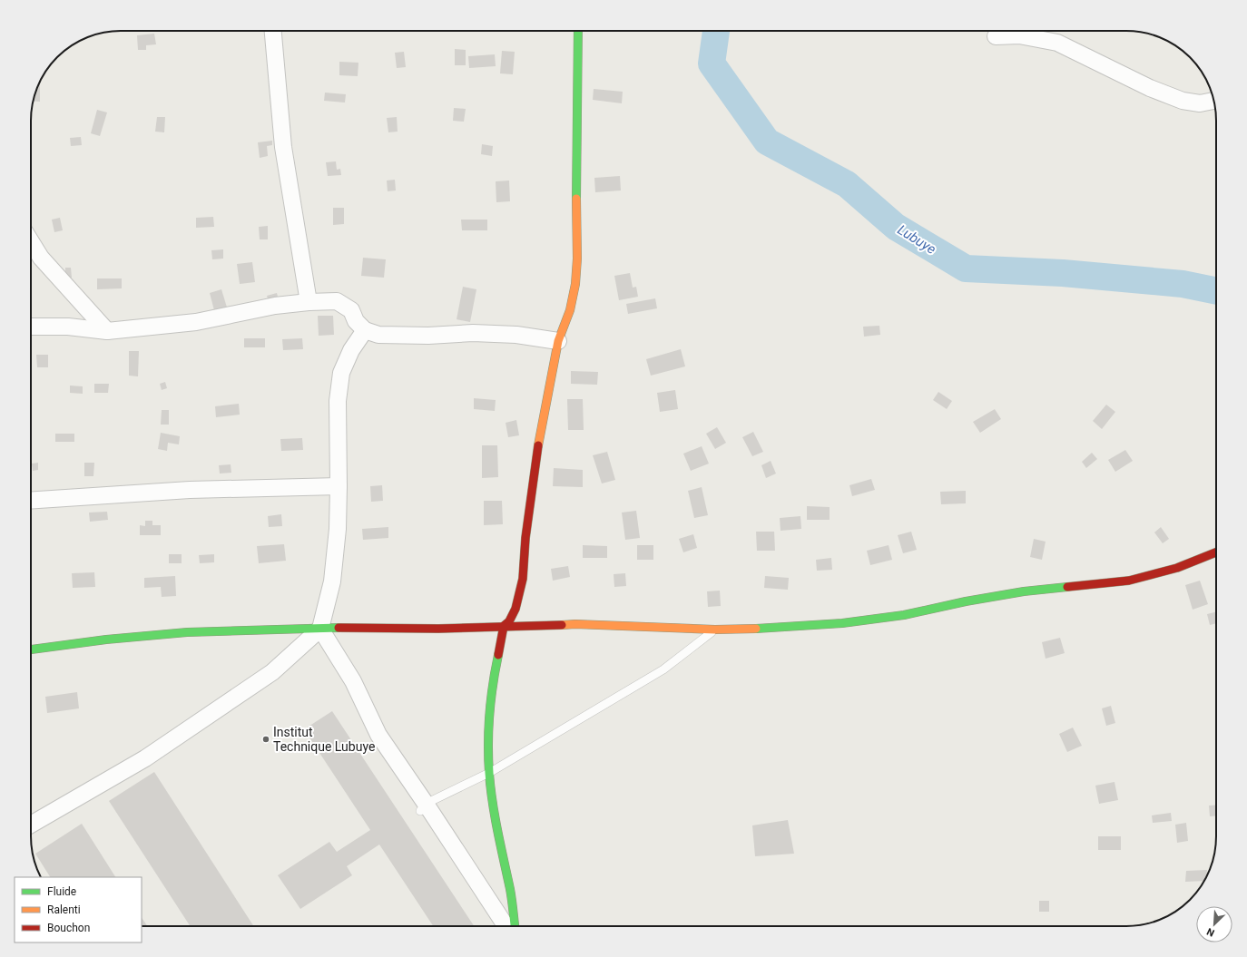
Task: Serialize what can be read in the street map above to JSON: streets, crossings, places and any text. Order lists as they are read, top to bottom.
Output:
{
  "water": ["Lubuye"],
  "places": ["Institut Technique Lubuye"],
  "legend": ["Fluide", "Ralenti", "Bouchon"],
  "north": "bottom left"
}
